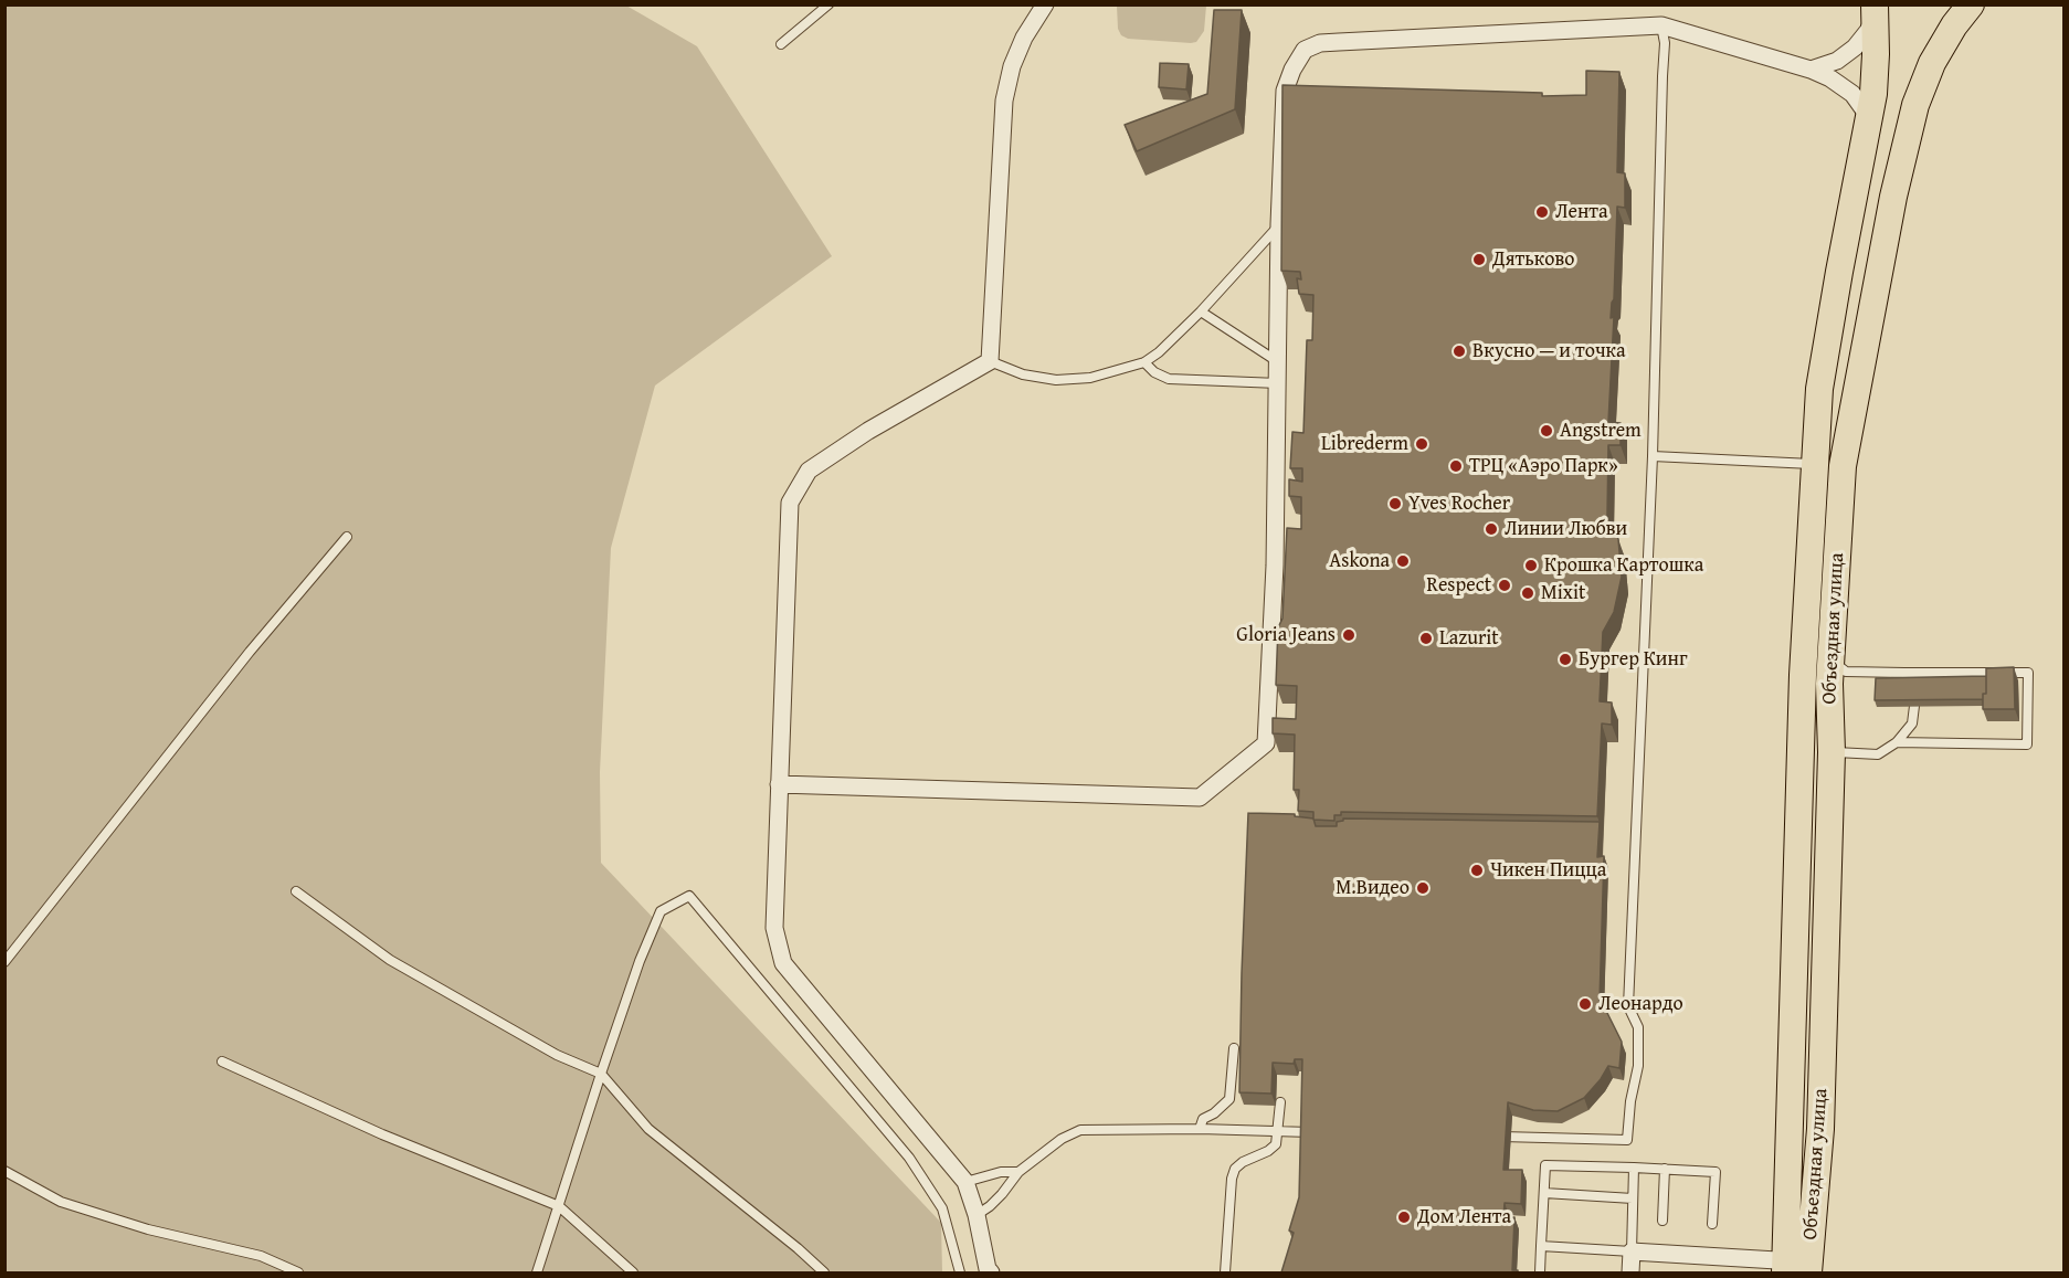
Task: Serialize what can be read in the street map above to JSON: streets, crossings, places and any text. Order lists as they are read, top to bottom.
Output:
{
  "streets": {
    "main road": ["Объездная улица"]
  },
  "places": [
    "Лента",
    "Дятьково",
    "Вкусно — и точка",
    "Angstrem",
    "Librederm",
    "ТРЦ «Аэро Парк»",
    "Yves Rocher",
    "Линии Любви",
    "Askona",
    "Крошка Картошка",
    "Respect",
    "Mixit",
    "Gloria Jeans",
    "Lazurit",
    "Бургер Кинг",
    "Чикен Пицца",
    "М.Видео",
    "Леонардо",
    "Дом Лента"
  ]
}
